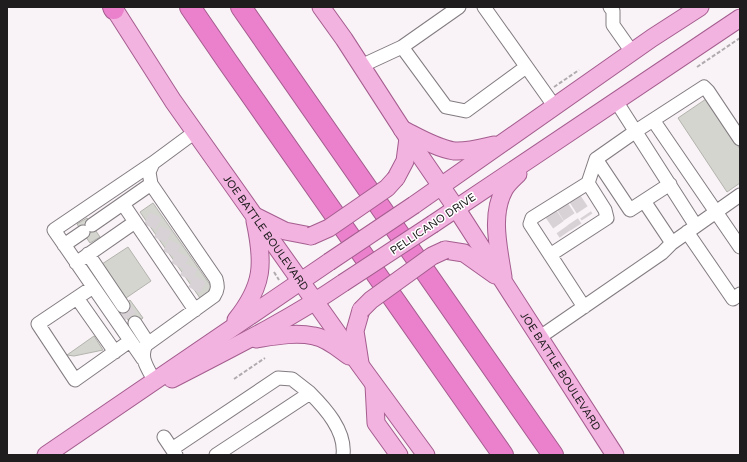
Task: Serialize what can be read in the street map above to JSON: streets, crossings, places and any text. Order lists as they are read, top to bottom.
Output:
{
  "streets": {
    "main road": ["PELLICANO DRIVE", "JOE BATTLE BOULEVARD"]
  },
  "crossings": [
    ["PELLICANO DRIVE", "JOE BATTLE BOULEVARD"]
  ]
}
